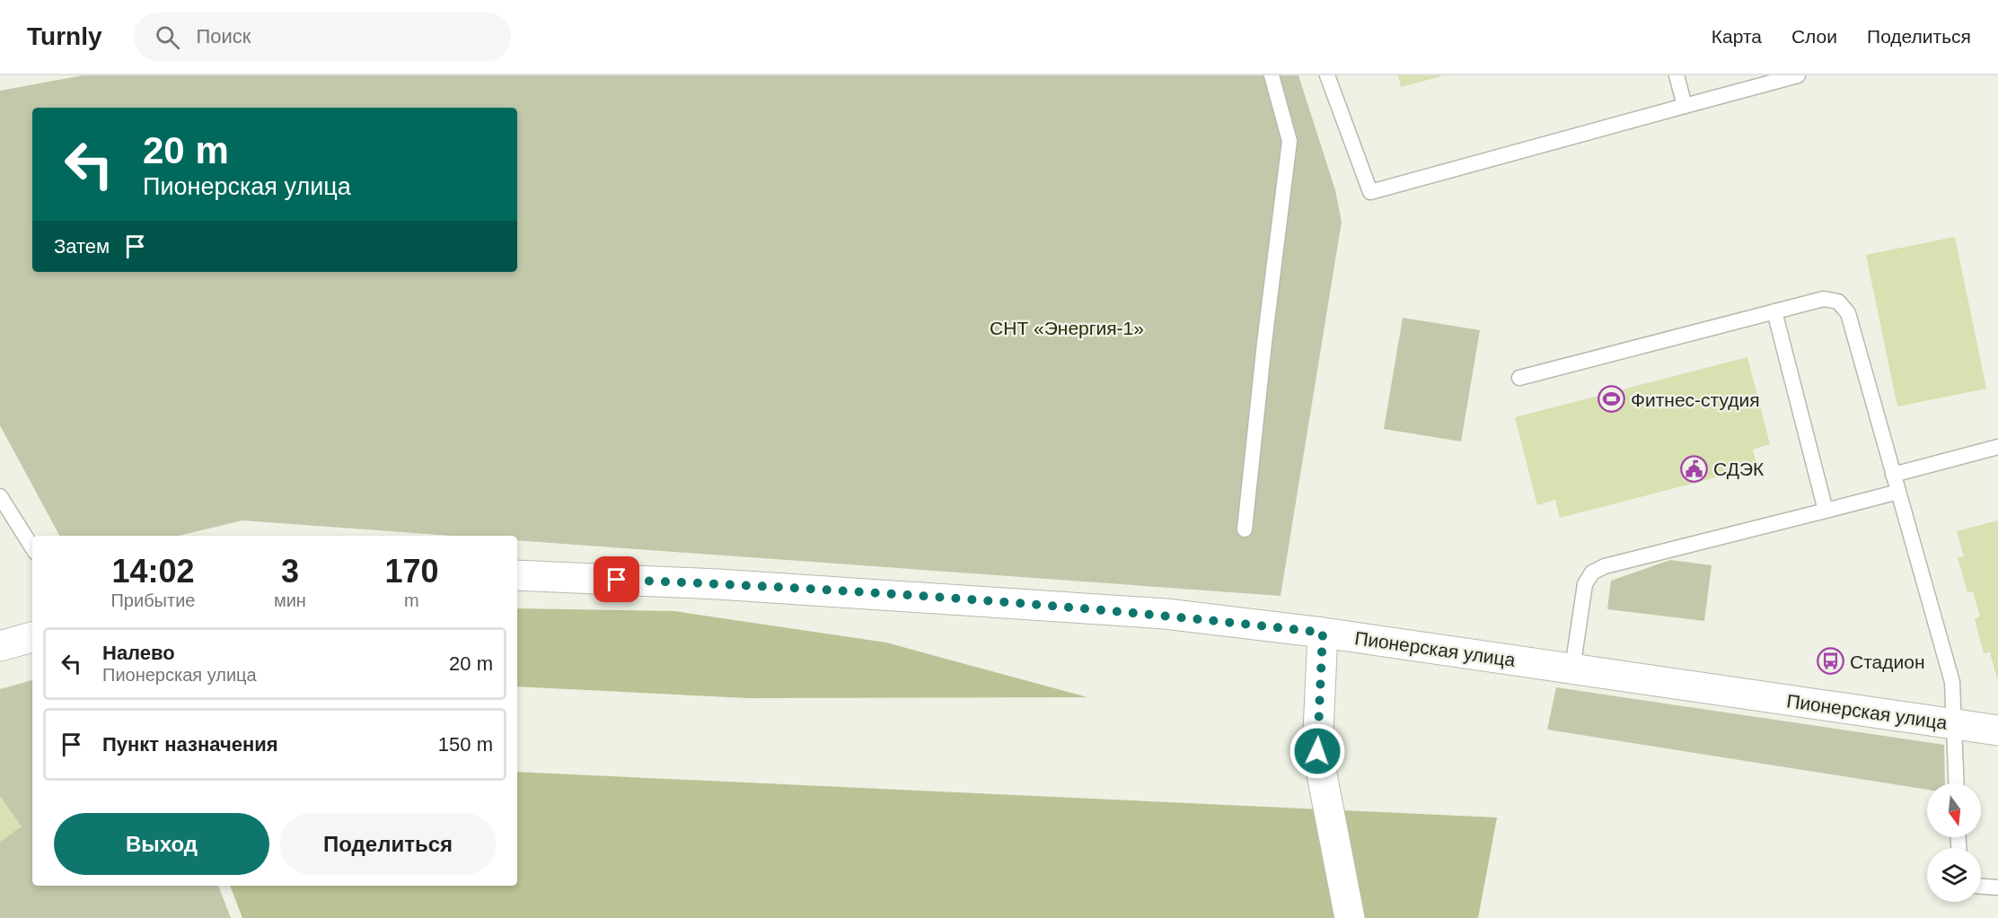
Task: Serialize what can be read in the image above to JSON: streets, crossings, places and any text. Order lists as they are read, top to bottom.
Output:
{
  "streets": {
    "main road": ["Пионерская улица"]
  },
  "parks": ["СНТ «Энергия-1»"],
  "places": {
    "sports": ["Фитнес-студия"],
    "public building": ["СДЭК"],
    "bus stop": ["Стадион"]
  },
  "north": "bottom",
  "page": {
    "header": "Turnly",
    "search": "Поиск",
    "nav": ["Карта", "Слои", "Поделиться"],
    "turn": ["20 m", "Пионерская улица"],
    "then": "Затем",
    "eta": [
      "14:02",
      "Прибытие",
      "3",
      "мин",
      "170",
      "m"
    ],
    "list": [
      {
        "name": "Налево",
        "note": "Пионерская улица",
        "value": "20 m"
      },
      {
        "name": "Пункт назначения",
        "value": "150 m"
      }
    ],
    "buttons": ["Выход", "Поделиться"]
  }
}
